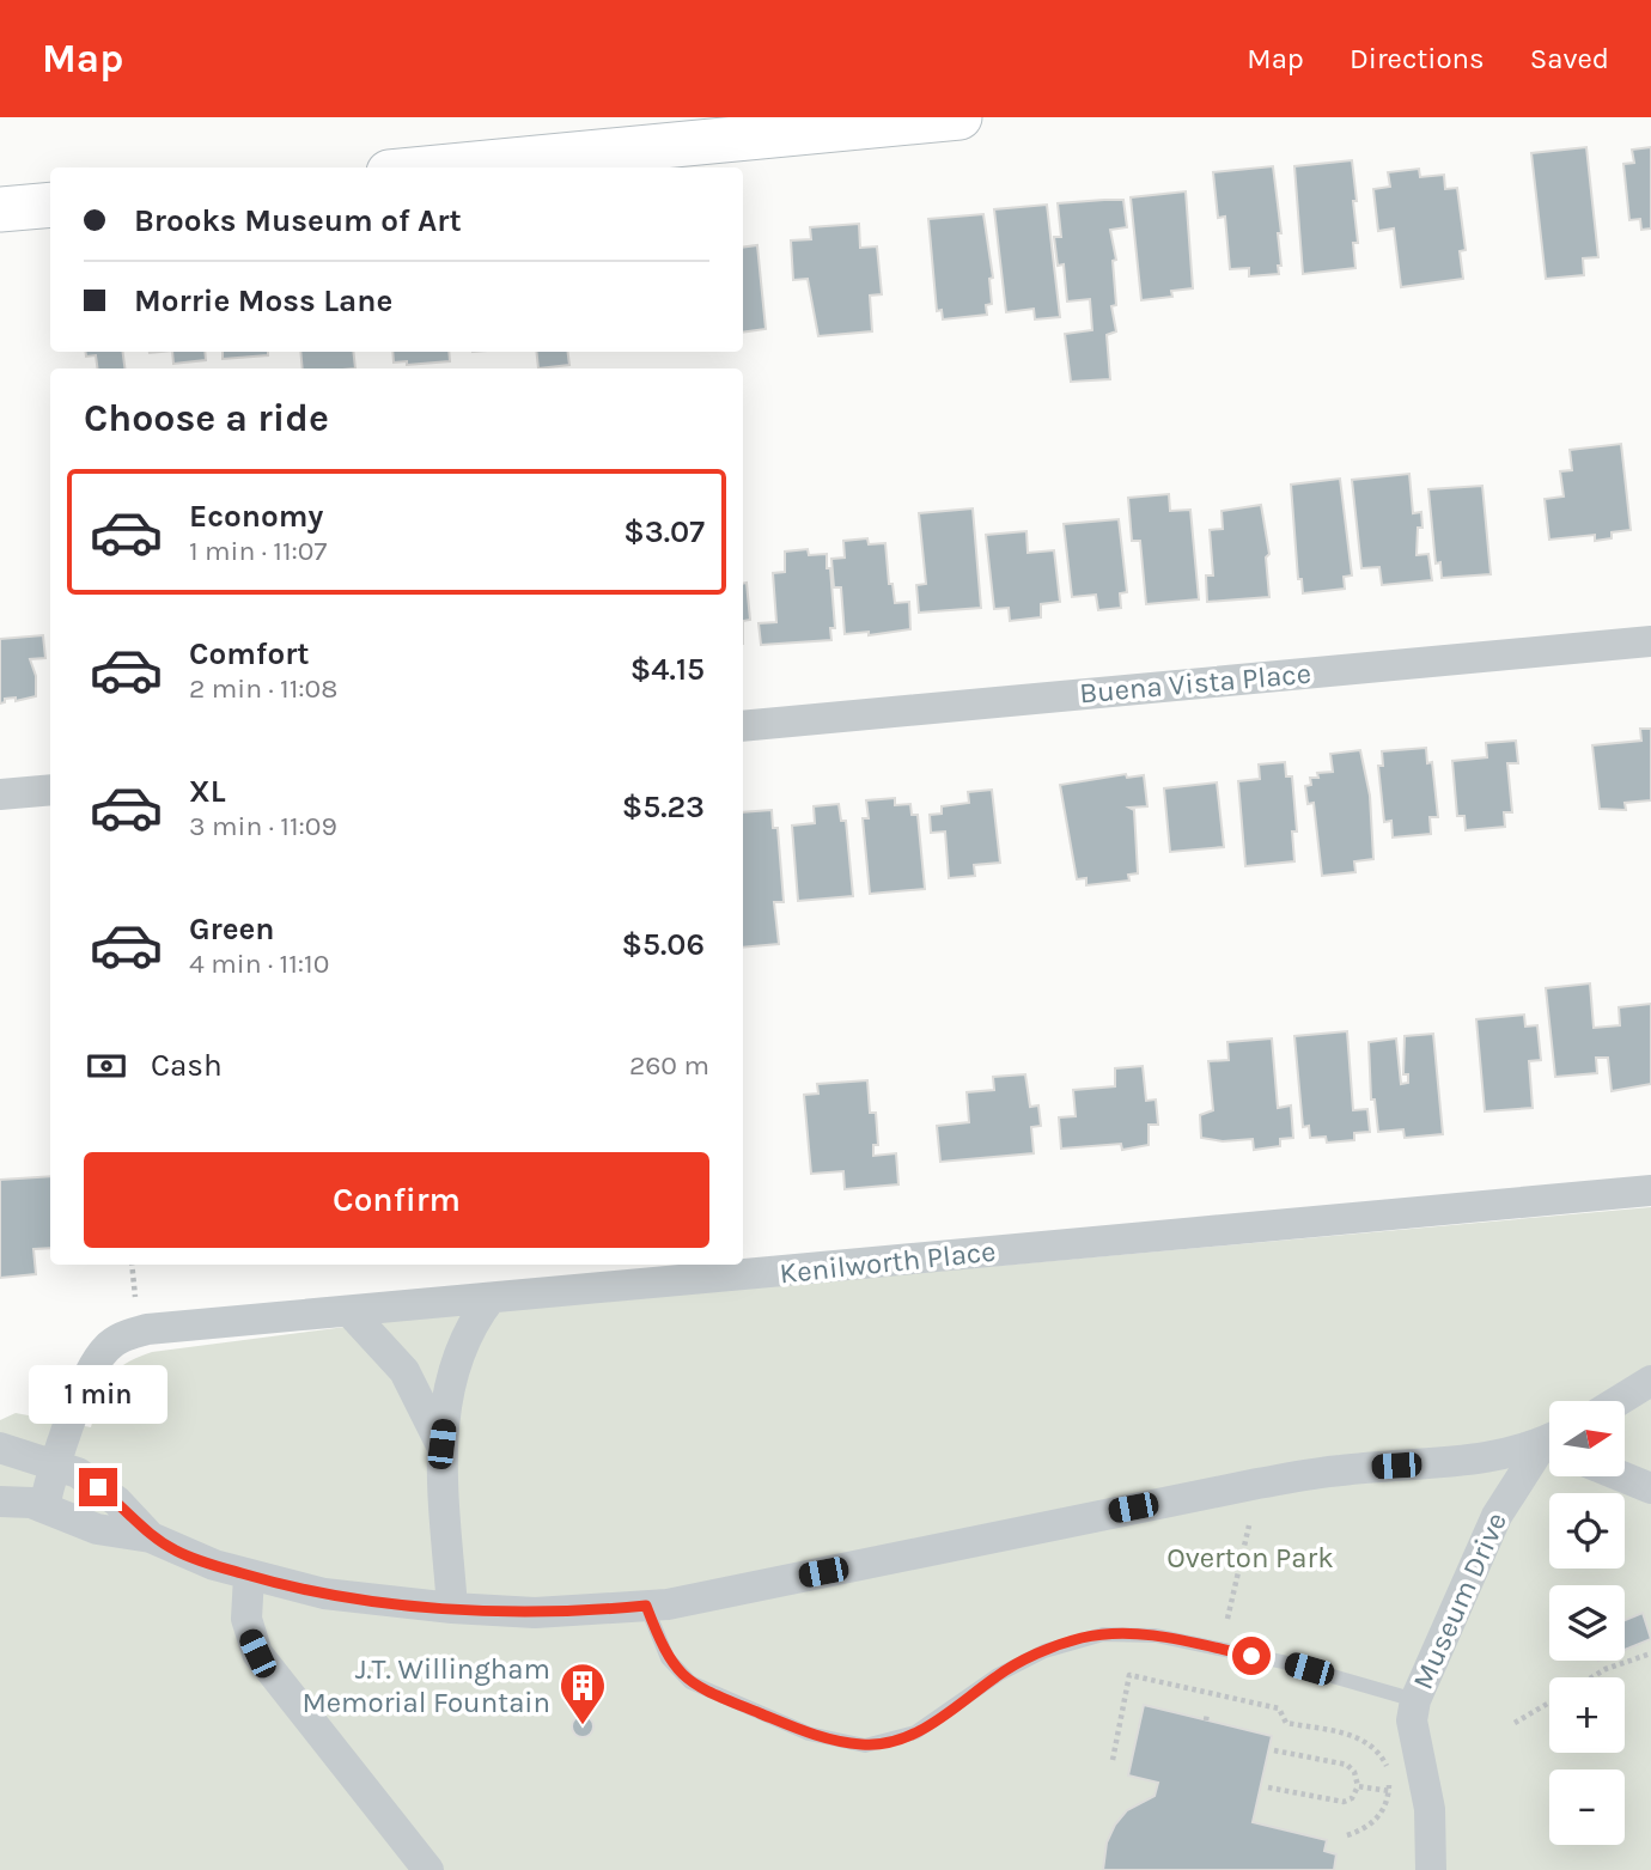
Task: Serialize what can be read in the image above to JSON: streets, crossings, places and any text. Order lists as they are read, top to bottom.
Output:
{
  "streets": {
    "street": ["Buena Vista Place", "Kenilworth Place", "Museum Drive"]
  },
  "parks": ["Overton Park"],
  "places": {
    "building": ["J.T. Willingham Memorial Fountain"]
  },
  "north": "right",
  "page": {
    "header": "Map",
    "nav": ["Map", "Directions", "Saved"],
    "banner": ["Brooks Museum of Art", "Morrie Moss Lane"],
    "heading": "Choose a ride",
    "list": [
      {
        "name": "Economy",
        "note": "1 min · 11:07",
        "value": "$3.07"
      },
      {
        "name": "Comfort",
        "note": "2 min · 11:08",
        "value": "$4.15"
      },
      {
        "name": "XL",
        "note": "3 min · 11:09",
        "value": "$5.23"
      },
      {
        "name": "Green",
        "note": "4 min · 11:10",
        "value": "$5.06"
      }
    ],
    "pay": ["Cash", "260 m"],
    "buttons": "Confirm",
    "bubble": "1 min",
    "map_buttons": ["+", "−"]
  }
}
